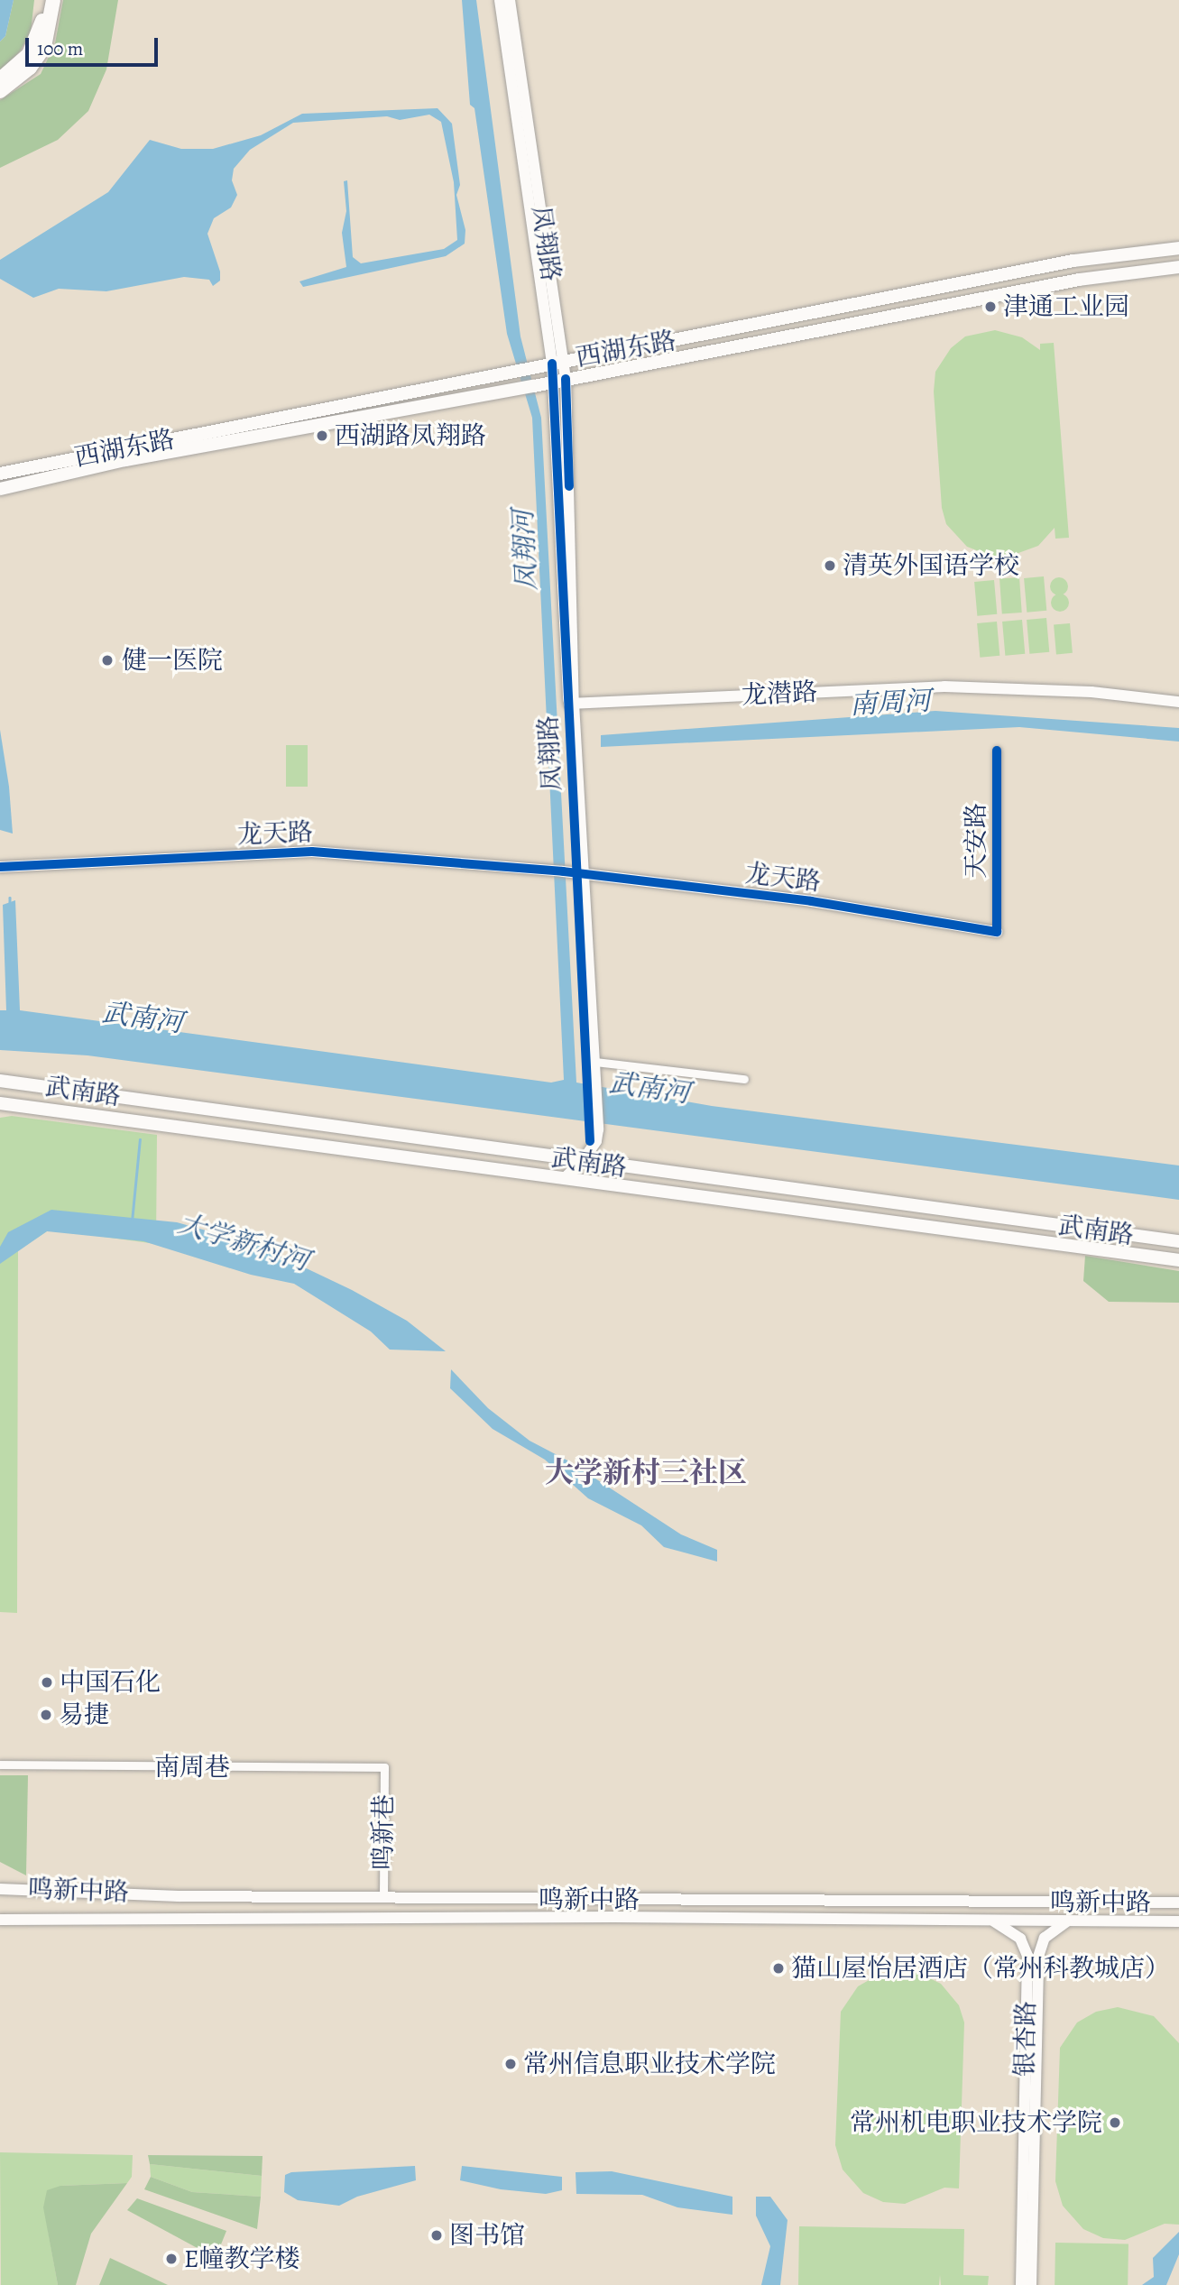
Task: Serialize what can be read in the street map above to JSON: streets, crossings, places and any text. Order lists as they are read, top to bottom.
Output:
{
  "streets": {
    "main road": ["西湖东路", "武南路"],
    "street": [
      "凤翔路",
      "龙潜路",
      "龙天路",
      "天安路",
      "南周巷",
      "鸣新巷",
      "鸣新中路",
      "银杏路"
    ]
  },
  "crossings": [
    ["凤翔路", "西湖东路"],
    ["凤翔路", "龙潜路"],
    ["凤翔路", "龙天路"],
    ["凤翔路", "武南路"],
    ["龙天路", "天安路"],
    ["南周巷", "鸣新巷"],
    ["鸣新巷", "鸣新中路"],
    ["鸣新中路", "银杏路"]
  ],
  "districts": ["大学新村三社区"],
  "water": [
    "凤翔河",
    "南周河",
    "武南河",
    "大学新村河"
  ],
  "places": [
    "津通工业园",
    "西湖路凤翔路",
    "清英外国语学校",
    "健一医院",
    "中国石化",
    "易捷",
    "猫山屋怡居酒店（常州科教城店）",
    "常州信息职业技术学院",
    "常州机电职业技术学院",
    "图书馆",
    "E幢教学楼"
  ],
  "scale_bar": "100 m"
}
